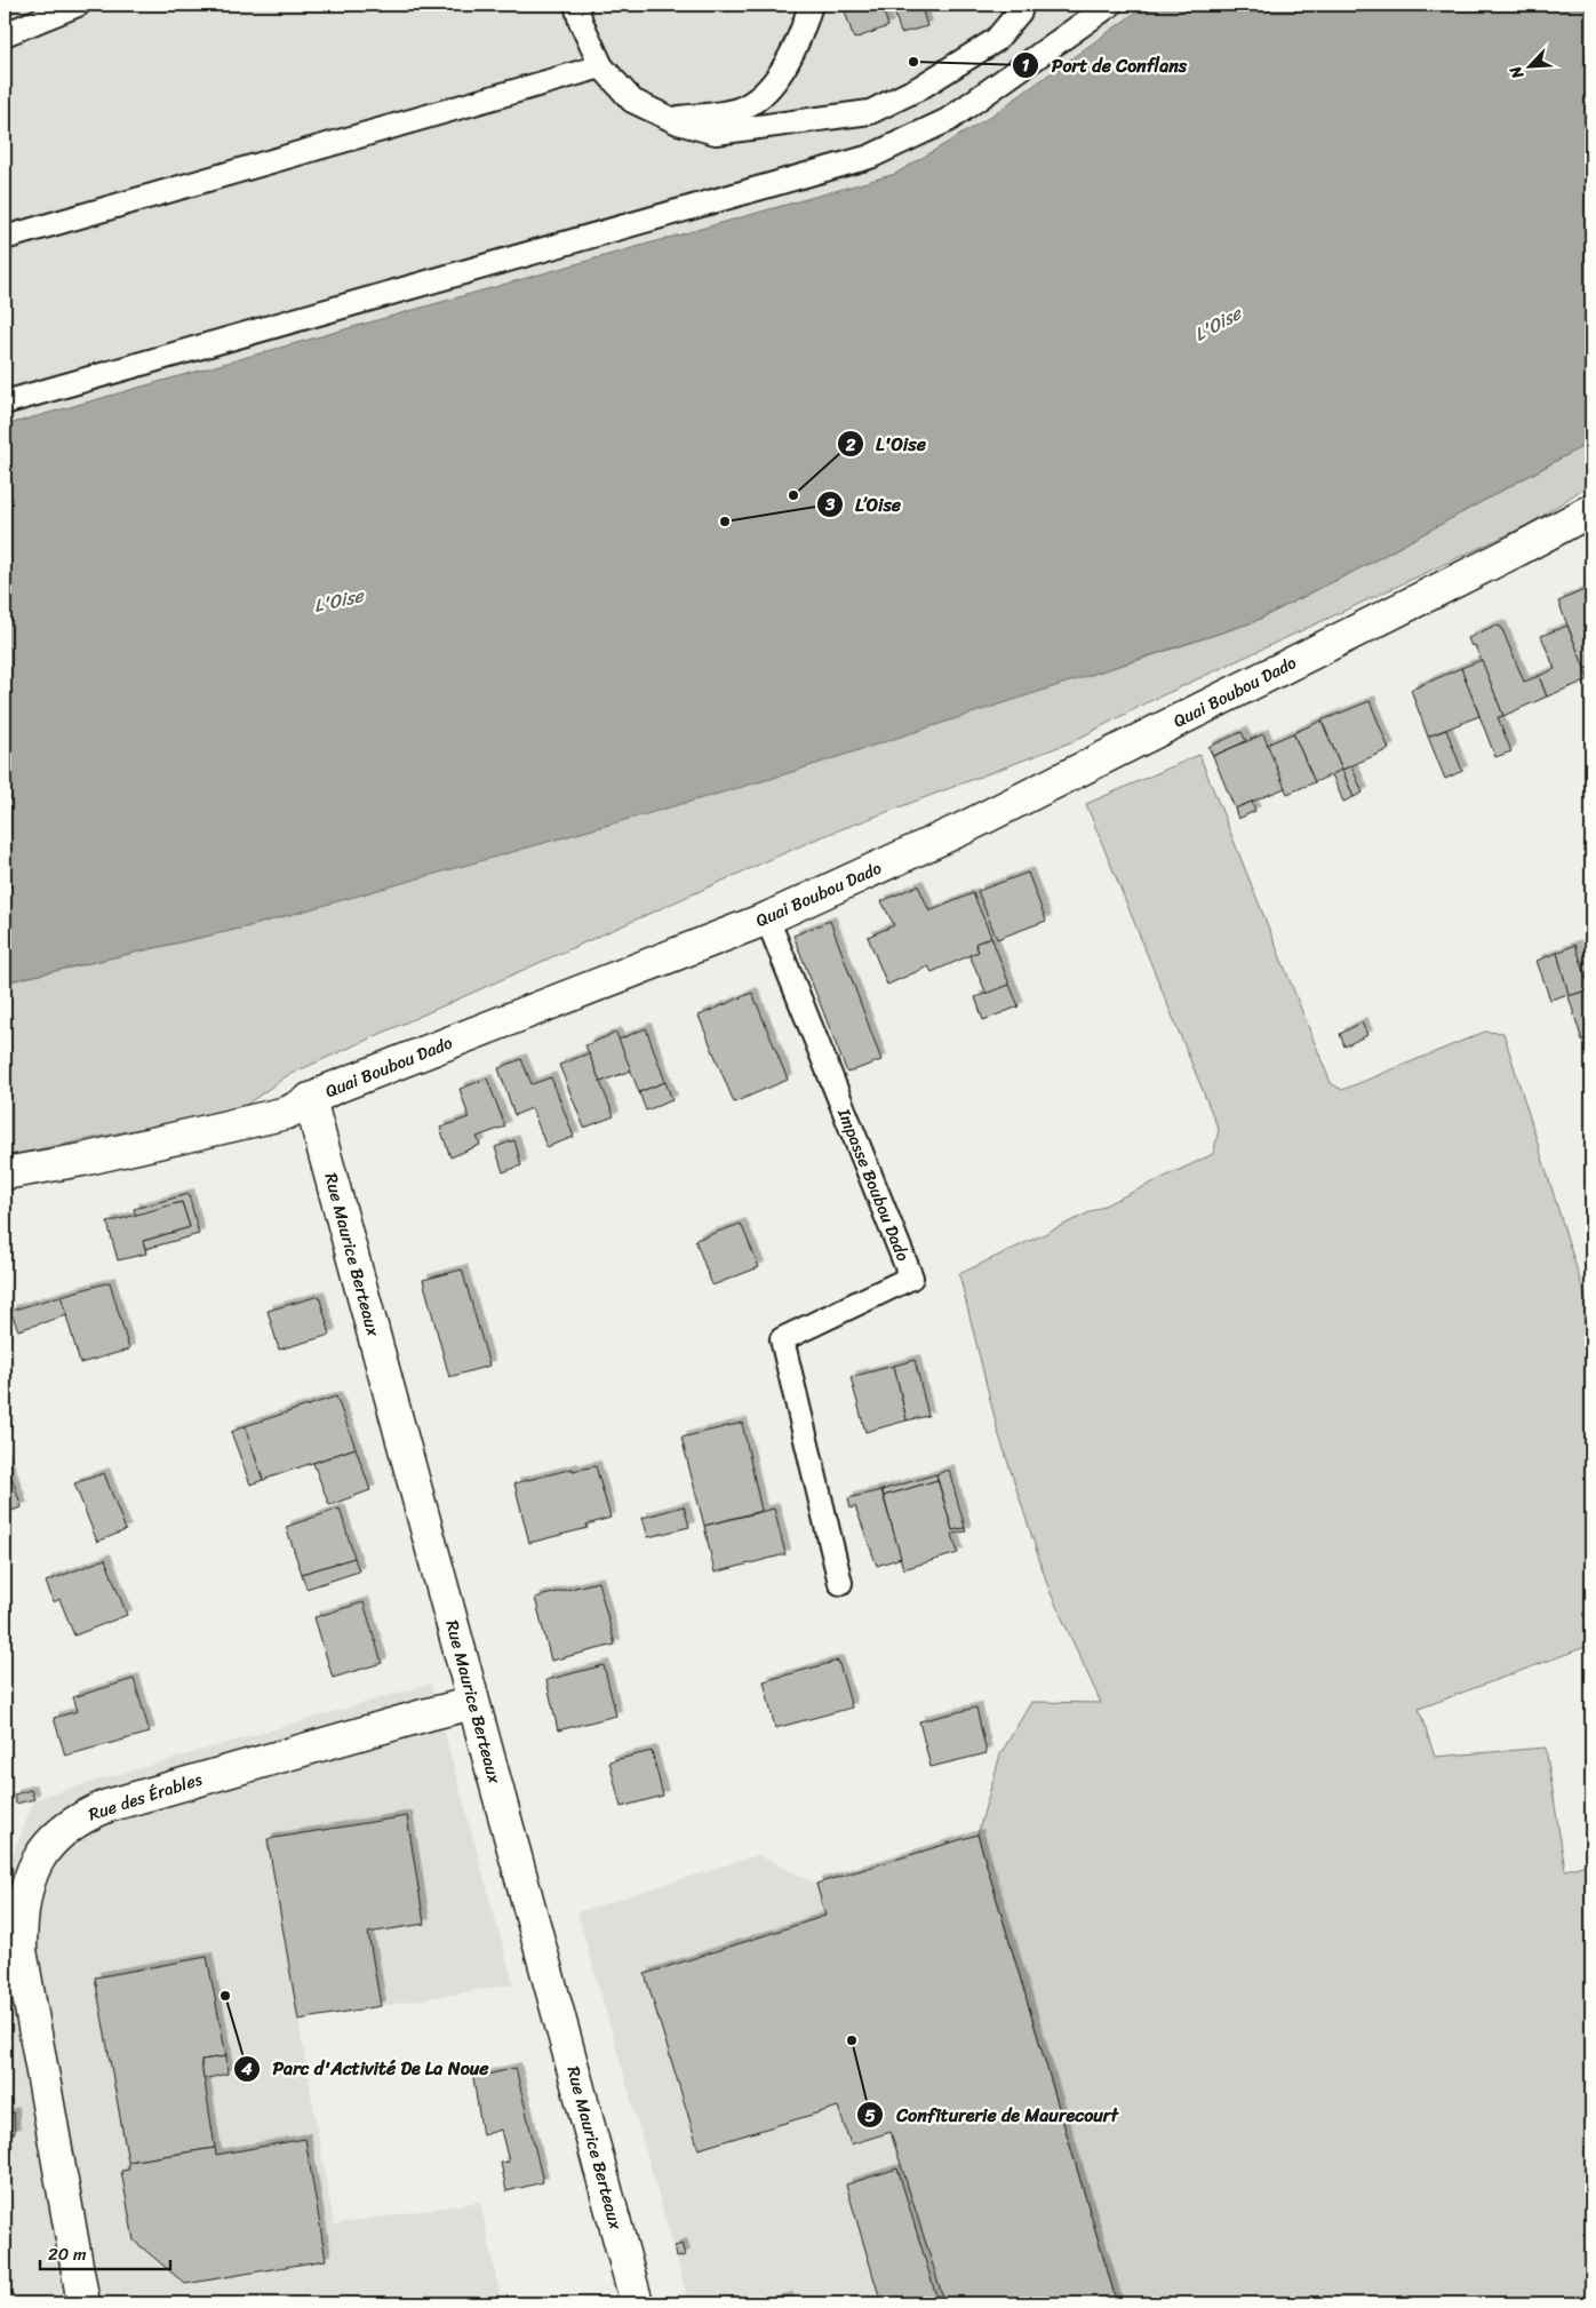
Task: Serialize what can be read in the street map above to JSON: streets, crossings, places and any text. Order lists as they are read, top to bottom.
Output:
{
  "streets": {
    "street": ["Quai Boubou Dado", "Rue Maurice Berteaux", "Rue des Érables"],
    "lane": ["Impasse Boubou Dado"]
  },
  "crossings": [
    ["Quai Boubou Dado", "Impasse Boubou Dado"],
    ["Quai Boubou Dado", "Rue Maurice Berteaux"],
    ["Rue Maurice Berteaux", "Rue des Érables"]
  ],
  "water": ["L'Oise"],
  "places": [
    "Port de Conflans",
    "L'Oise",
    "L’Oise",
    "Parc d'Activité De La Noue",
    "Confiturerie de Maurecourt"
  ],
  "scale_bar": "20 m",
  "north": "bottom left"
}
